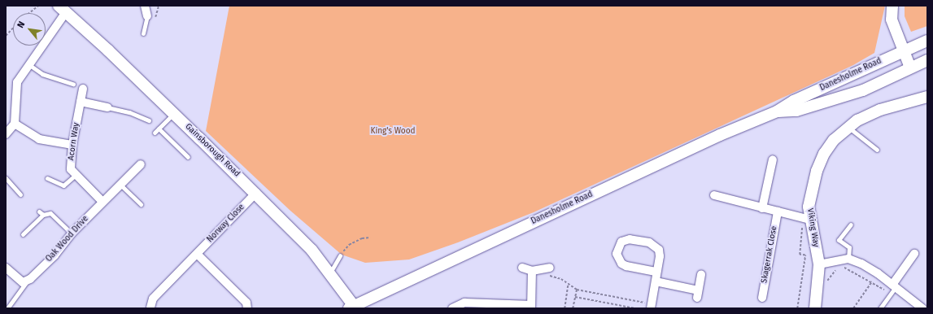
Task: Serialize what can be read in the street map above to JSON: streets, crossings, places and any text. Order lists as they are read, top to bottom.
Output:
{
  "streets": {
    "street": [
      "Danesholme Road",
      "Acorn Way",
      "Gainsborough Road",
      "Norway Close",
      "Viking Way",
      "Oak Wood Drive",
      "Skagerrak Close"
    ]
  },
  "crossings": [
    ["Danesholme Road", "Gainsborough Road"],
    ["Gainsborough Road", "Norway Close"]
  ],
  "parks": ["King's Wood"],
  "north": "top left"
}
